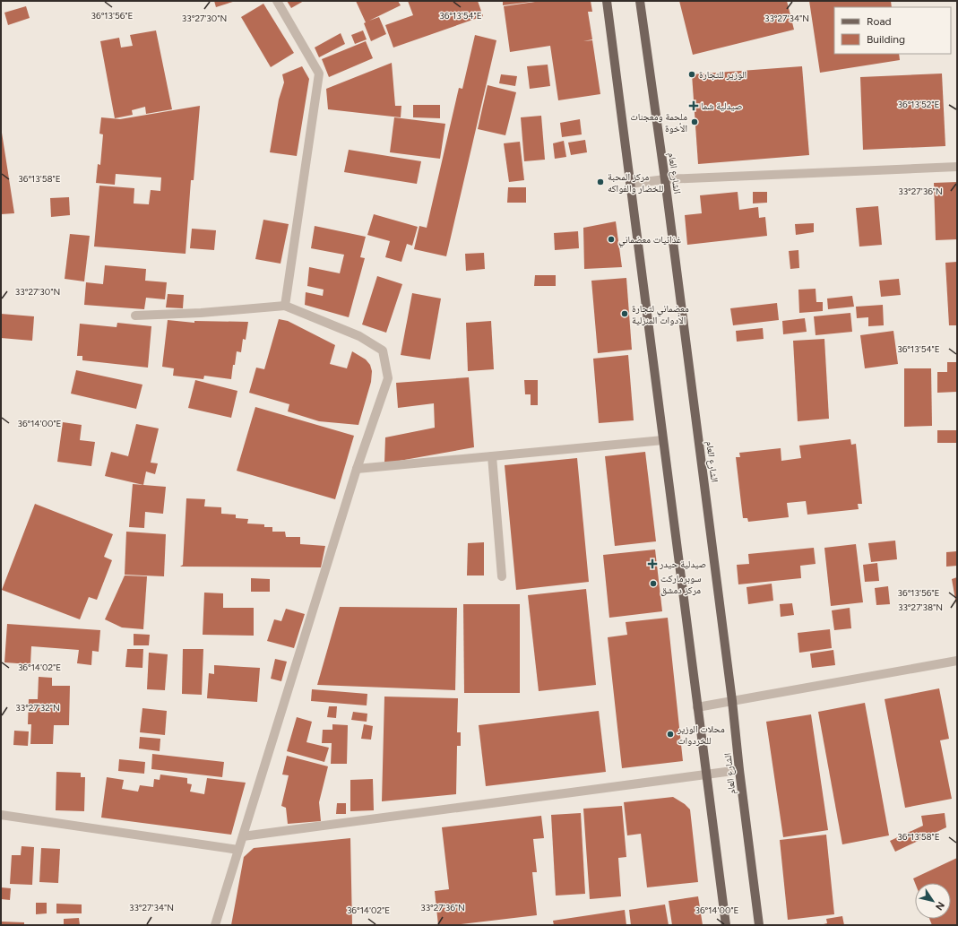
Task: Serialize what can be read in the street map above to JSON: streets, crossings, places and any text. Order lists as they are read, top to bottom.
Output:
{
  "streets": {
    "main road": ["الشارع العام"]
  },
  "places": {
    "other": [
      "الوزير للتجارة",
      "ملحمة ومعجنات الأخوة",
      "مركز المحبة للخضار والفواكه",
      "غذائيات معضماني",
      "معضماني لتجارة الأدوات المنزلية",
      "سوبرماركت مركز دمشق",
      "محلات الوزير للخردوات"
    ],
    "health": ["صيدلية شما", "صيدلية حيدر"]
  },
  "legend": ["Road", "Building"],
  "north": "bottom right",
  "coordinates": [
    "36°13'56\"E",
    "36°13'54\"E",
    "33°27'30\"N",
    "33°27'34\"N",
    "36°13'52\"E",
    "36°13'58\"E",
    "33°27'36\"N",
    "36°14'00\"E",
    "33°27'38\"N",
    "36°14'02\"E",
    "33°27'32\"N"
  ]
}
